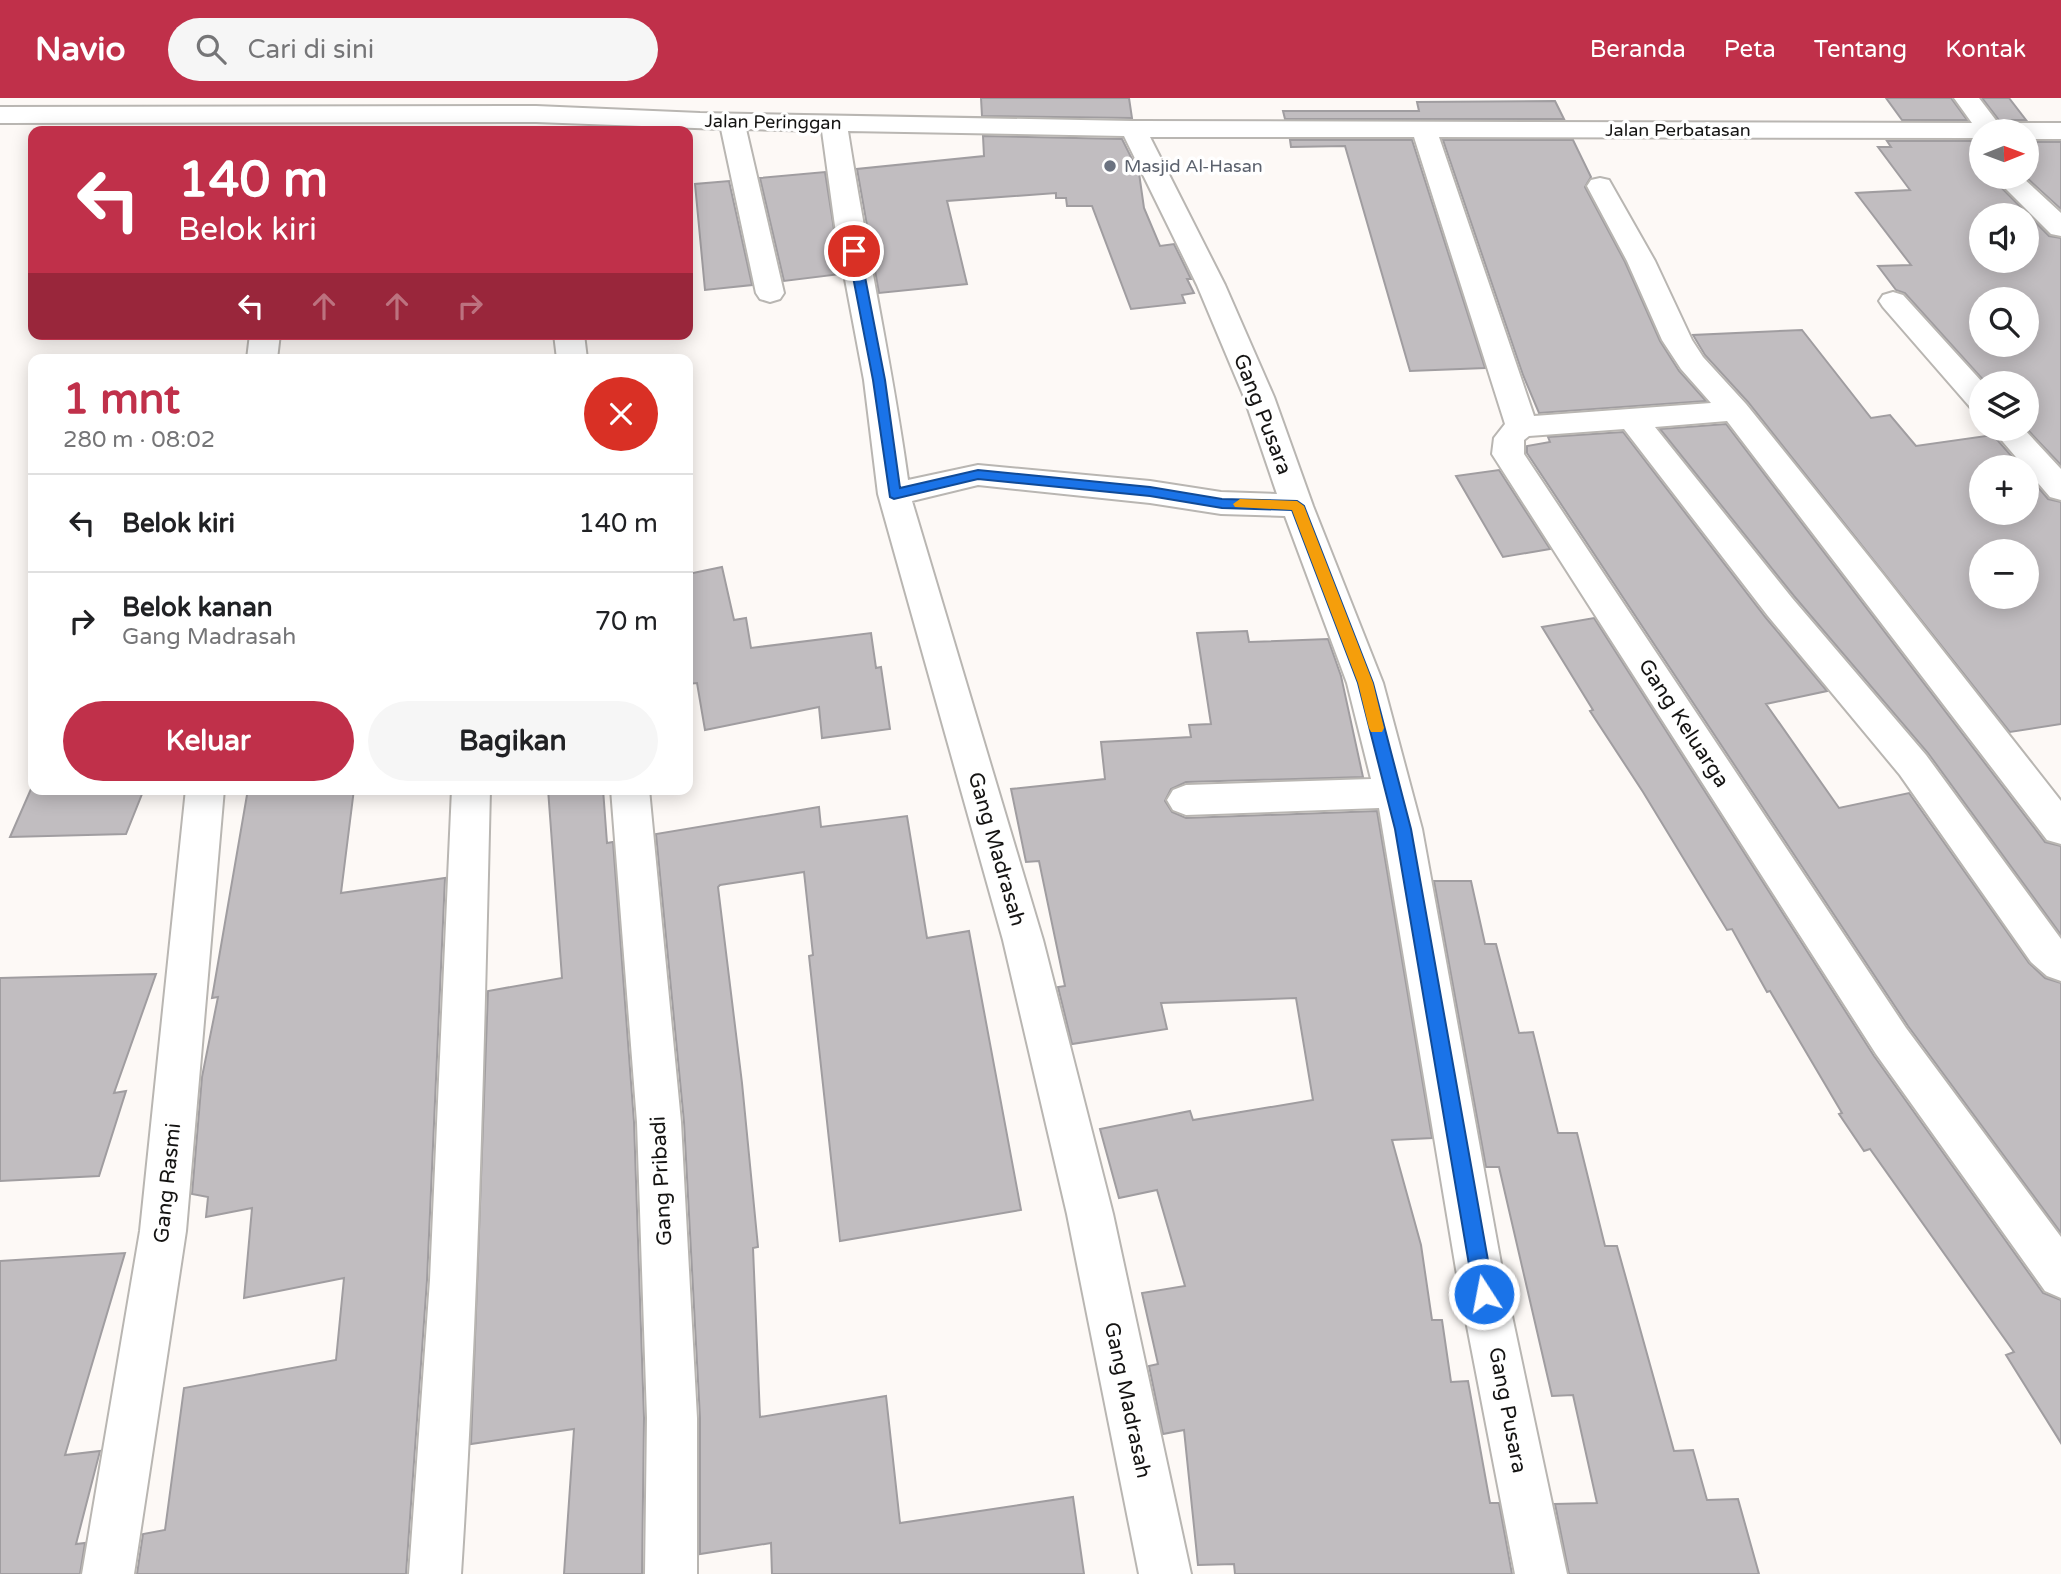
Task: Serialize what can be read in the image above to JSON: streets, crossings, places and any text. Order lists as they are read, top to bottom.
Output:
{
  "streets": {
    "street": [
      "Jalan Peringgan",
      "Jalan Perbatasan",
      "Gang Pusara",
      "Gang Keluarga",
      "Gang Madrasah",
      "Gang Pribadi",
      "Gang Rasmi"
    ]
  },
  "crossings": [
    ["Jalan Peringgan", "Jalan Perbatasan"],
    ["Jalan Peringgan", "Gang Pusara"],
    ["Jalan Peringgan", "Gang Madrasah"]
  ],
  "places": ["Masjid Al-Hasan"],
  "north": "right",
  "page": {
    "header": "Navio",
    "search": "Cari di sini",
    "nav": [
      "Beranda",
      "Peta",
      "Tentang",
      "Kontak"
    ],
    "map_buttons": ["+", "−"],
    "turn": ["140 m", "Belok kiri"],
    "heading": ["1 mnt", "280 m · 08:02"],
    "list": [
      {
        "name": "Belok kiri",
        "value": "140 m"
      },
      {
        "name": "Belok kanan",
        "note": "Gang Madrasah",
        "value": "70 m"
      }
    ],
    "buttons": ["Keluar", "Bagikan"]
  }
}
